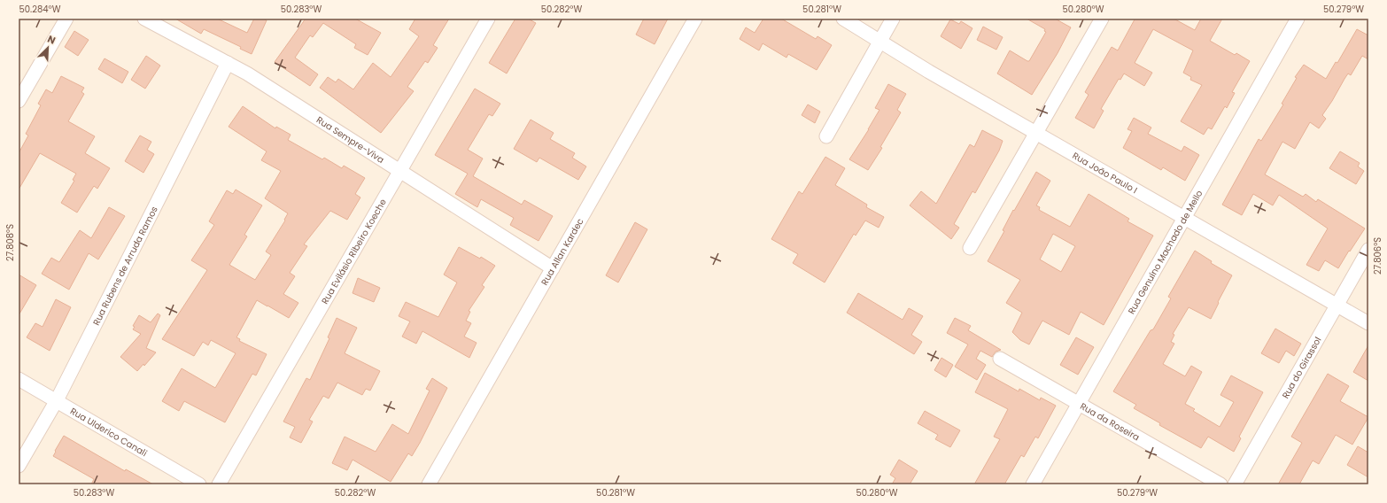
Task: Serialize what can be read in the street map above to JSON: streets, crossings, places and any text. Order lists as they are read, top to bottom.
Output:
{
  "streets": {
    "street": [
      "Rua Sempre-Viva",
      "Rua João Paulo I",
      "Rua Evilásio Ribeiro Koeche",
      "Rua Allan Kardec",
      "Rua Genuíno Machado de Mello",
      "Rua Rubens de Arruda Ramos",
      "Rua do Girassol",
      "Rua da Roseira",
      "Rua Ulderico Canali"
    ]
  },
  "crossings": [
    ["Rua Sempre-Viva", "Rua Evilásio Ribeiro Koeche"],
    ["Rua Sempre-Viva", "Rua Allan Kardec"],
    ["Rua Sempre-Viva", "Rua Rubens de Arruda Ramos"],
    ["Rua João Paulo I", "Rua Genuíno Machado de Mello"],
    ["Rua João Paulo I", "Rua do Girassol"],
    ["Rua Genuíno Machado de Mello", "Rua da Roseira"],
    ["Rua Rubens de Arruda Ramos", "Rua Ulderico Canali"]
  ],
  "north": "top right",
  "coordinates": [
    "50.284°W",
    "50.283°W",
    "50.282°W",
    "50.281°W",
    "50.280°W",
    "50.279°W",
    "27.808°S",
    "27.806°S"
  ]
}
